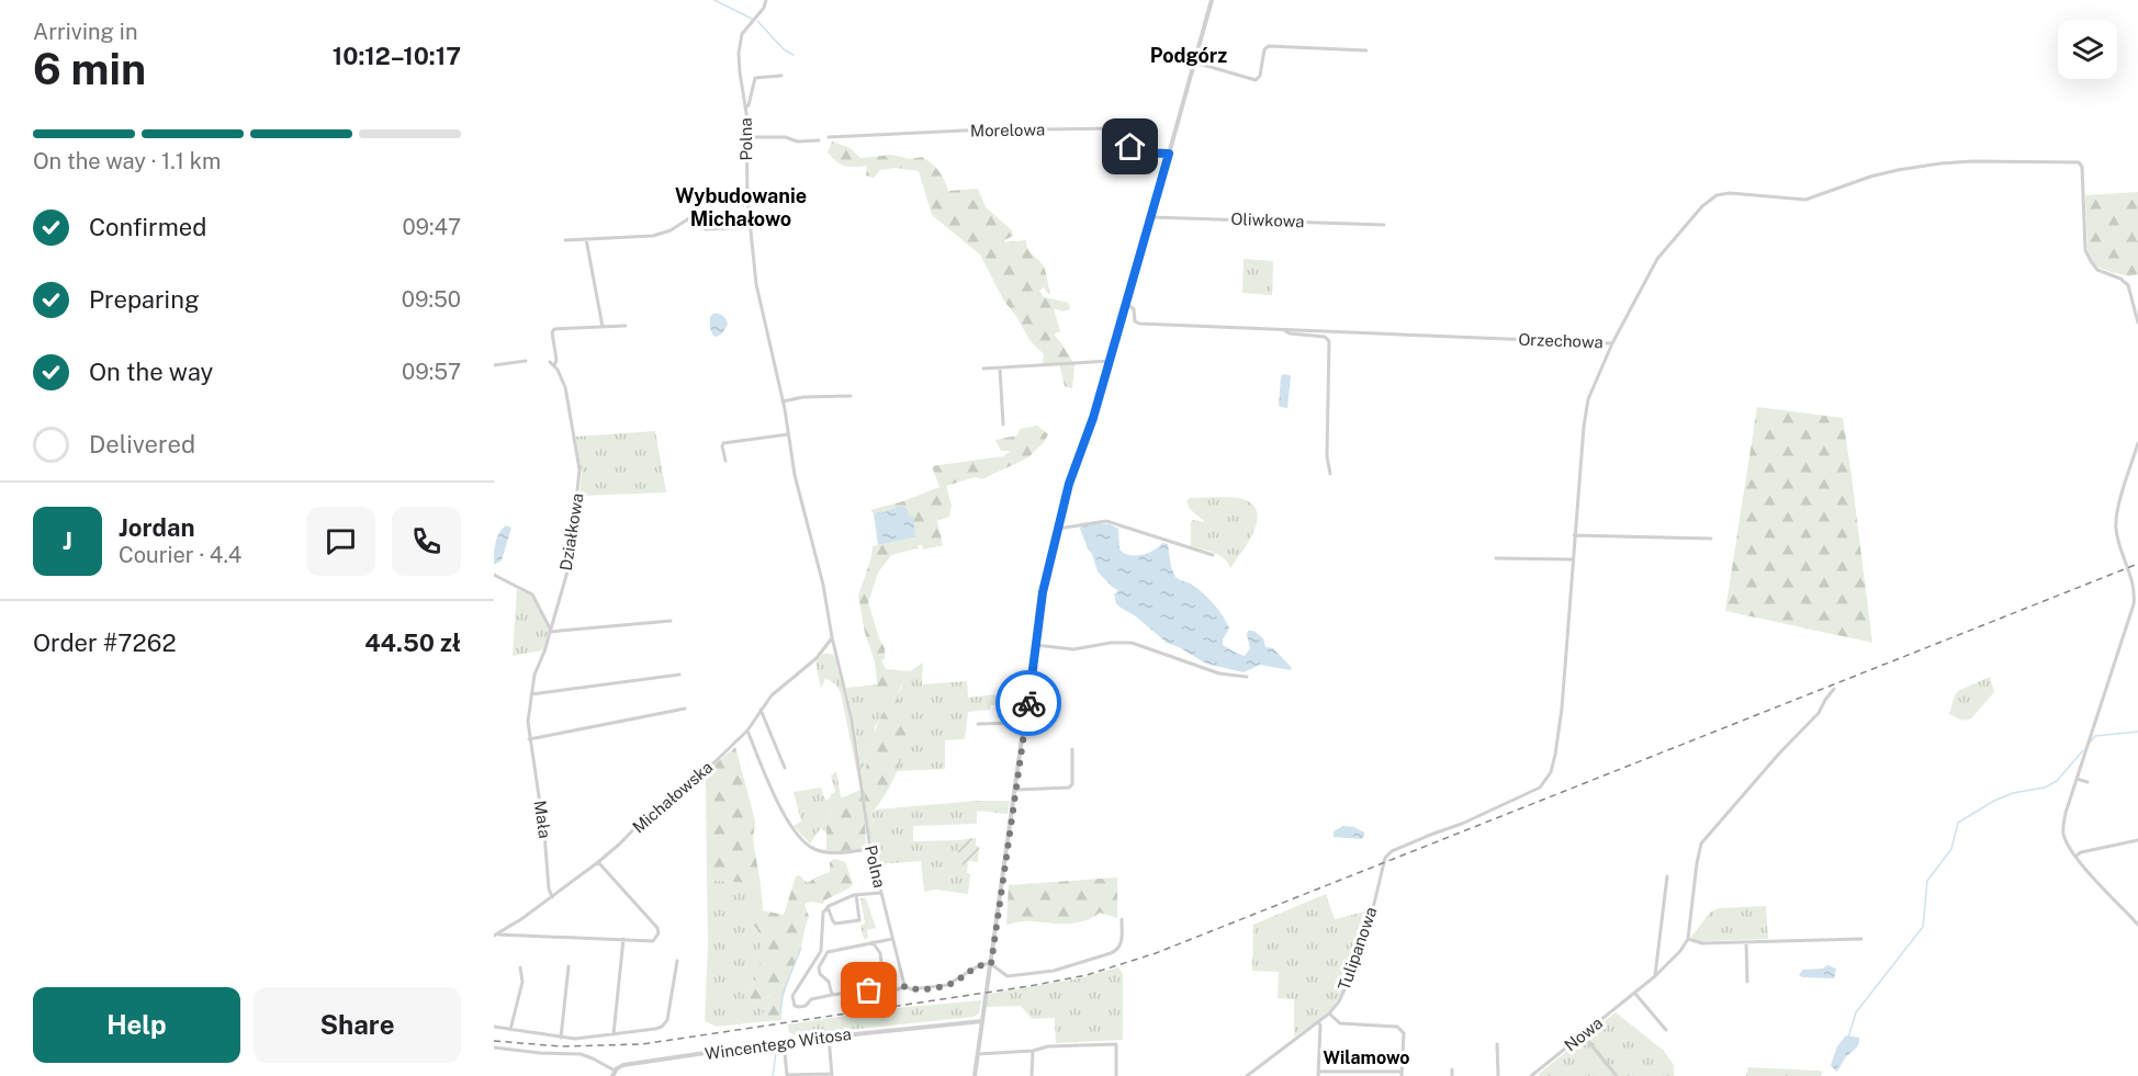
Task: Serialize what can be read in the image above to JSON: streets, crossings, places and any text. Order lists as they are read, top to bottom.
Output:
{
  "streets": {
    "street": [
      "Morelowa",
      "Polna",
      "Oliwkowa",
      "Orzechowa",
      "Działkowa",
      "Michałowska",
      "Mała",
      "Tulipanowa",
      "Nowa",
      "Wincentego Witosa"
    ]
  },
  "crossings": [
    ["Polna", "Michałowska"],
    ["Orzechowa", "Tulipanowa"],
    ["Działkowa", "Mała"],
    ["Michałowska", "Mała"]
  ],
  "districts": ["Podgórz", "Wybudowanie Michałowo", "Wilamowo"],
  "page": {
    "heading": ["6 min", "Arriving in", "10:12–10:17"],
    "panel": [
      "Jordan",
      "Courier · 4.4",
      "Order #7262",
      "44.50 zł"
    ],
    "bar": "On the way · 1.1 km",
    "list": [
      ["Confirmed", "09:47"],
      ["Preparing", "09:50"],
      ["On the way", "09:57"],
      "Delivered"
    ],
    "round": "J",
    "buttons": ["Help", "Share"]
  }
}
